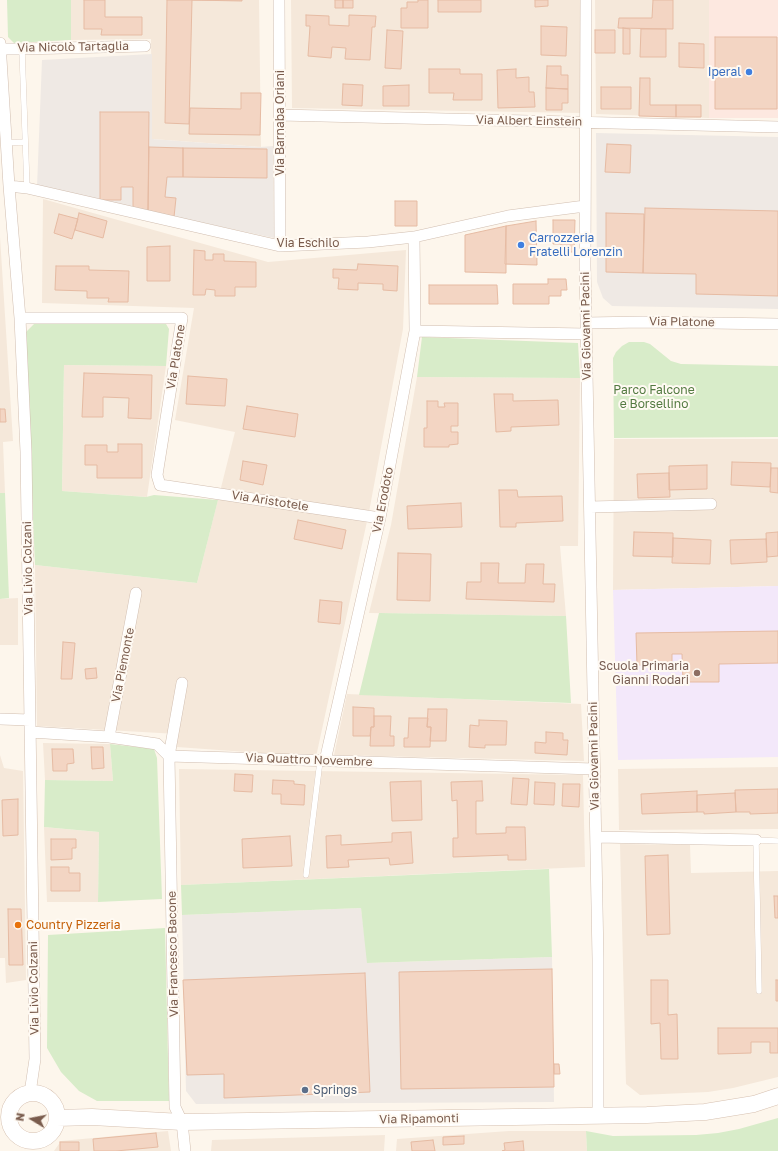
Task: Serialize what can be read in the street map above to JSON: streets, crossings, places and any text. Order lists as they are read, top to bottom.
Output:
{
  "streets": {
    "street": [
      "Via Nicolò Tartaglia",
      "Via Albert Einstein",
      "Via Barnaba Oriani",
      "Via Eschilo",
      "Via Platone",
      "Via Giovanni Pacini",
      "Via Erodoto",
      "Via Aristotele",
      "Via Livio Colzani",
      "Via Piemonte",
      "Via Quattro Novembre",
      "Via Francesco Bacone",
      "Via Ripamonti"
    ]
  },
  "crossings": [
    ["Via Nicolò Tartaglia", "Via Livio Colzani"],
    ["Via Albert Einstein", "Via Barnaba Oriani"],
    ["Via Albert Einstein", "Via Giovanni Pacini"],
    ["Via Barnaba Oriani", "Via Eschilo"],
    ["Via Eschilo", "Via Giovanni Pacini"],
    ["Via Eschilo", "Via Erodoto"],
    ["Via Eschilo", "Via Livio Colzani"],
    ["Via Platone", "Via Giovanni Pacini"],
    ["Via Platone", "Via Erodoto"],
    ["Via Platone", "Via Aristotele"],
    ["Via Platone", "Via Livio Colzani"],
    ["Via Giovanni Pacini", "Via Quattro Novembre"],
    ["Via Giovanni Pacini", "Via Ripamonti"],
    ["Via Erodoto", "Via Aristotele"],
    ["Via Erodoto", "Via Quattro Novembre"],
    ["Via Livio Colzani", "Via Ripamonti"],
    ["Via Quattro Novembre", "Via Francesco Bacone"],
    ["Via Francesco Bacone", "Via Ripamonti"]
  ],
  "parks": ["Parco Falcone e Borsellino"],
  "places": [
    "Iperal",
    "Carrozzeria Fratelli Lorenzin",
    "Scuola Primaria Gianni Rodari",
    "Country Pizzeria",
    "Springs"
  ],
  "north": "left"
}
